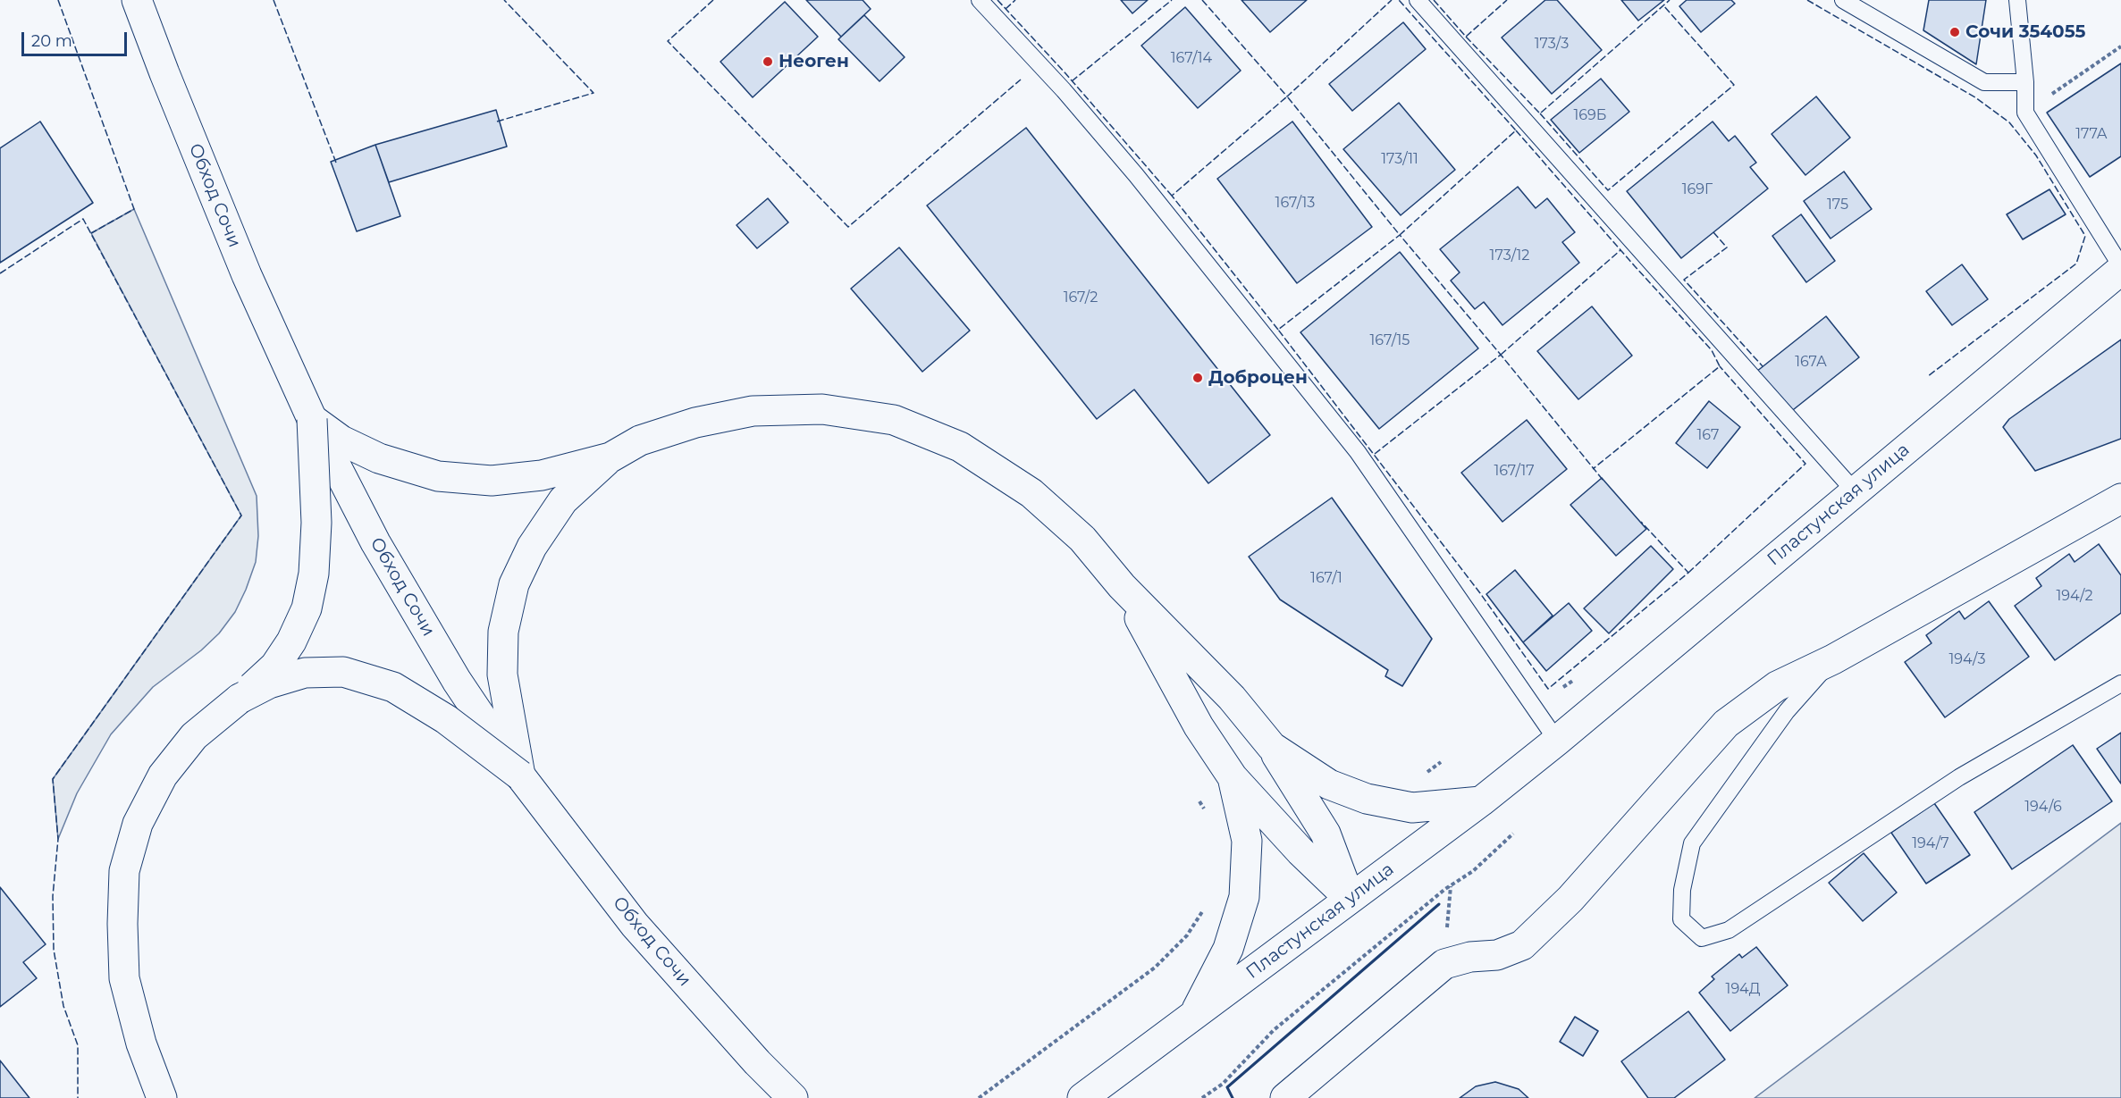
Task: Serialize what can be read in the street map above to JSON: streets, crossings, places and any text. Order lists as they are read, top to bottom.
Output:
{
  "streets": {
    "main road": ["Обход Сочи", "Пластунская улица"]
  },
  "places": ["Сочи 354055", "Неоген", "Доброцен"],
  "house_numbers": [
    "173/3",
    "167/14",
    "169Б",
    "177А",
    "173/11",
    "169Г",
    "167/13",
    "175",
    "173/12",
    "167/2",
    "167/15",
    "167А",
    "167",
    "167/17",
    "167/1",
    "194/2",
    "194/3",
    "194/6",
    "194/7",
    "194Д"
  ],
  "scale_bar": "20 m"
}
